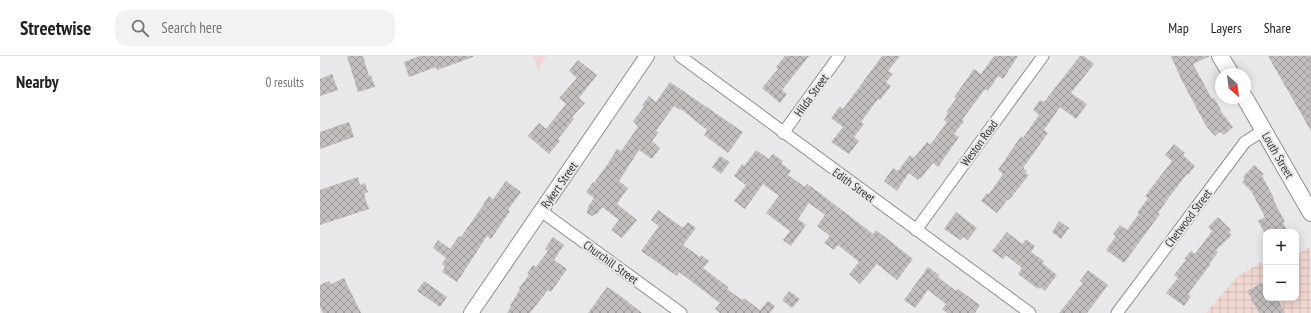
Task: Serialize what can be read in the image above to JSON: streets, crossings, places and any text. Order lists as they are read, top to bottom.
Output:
{
  "streets": {
    "main road": ["Louth Street"],
    "street": [
      "Hilda Street",
      "Weston Road",
      "Rykert Street",
      "Edith Street",
      "Chetwood Street",
      "Churchill Street"
    ]
  },
  "crossings": [
    ["Hilda Street", "Edith Street"],
    ["Weston Road", "Edith Street"],
    ["Louth Street", "Chetwood Street"],
    ["Rykert Street", "Churchill Street"]
  ],
  "north": "bottom right",
  "page": {
    "header": "Streetwise",
    "search": "Search here",
    "nav": ["Map", "Layers", "Share"],
    "heading": ["Nearby", "0 results"],
    "map_buttons": ["+", "−"]
  }
}
